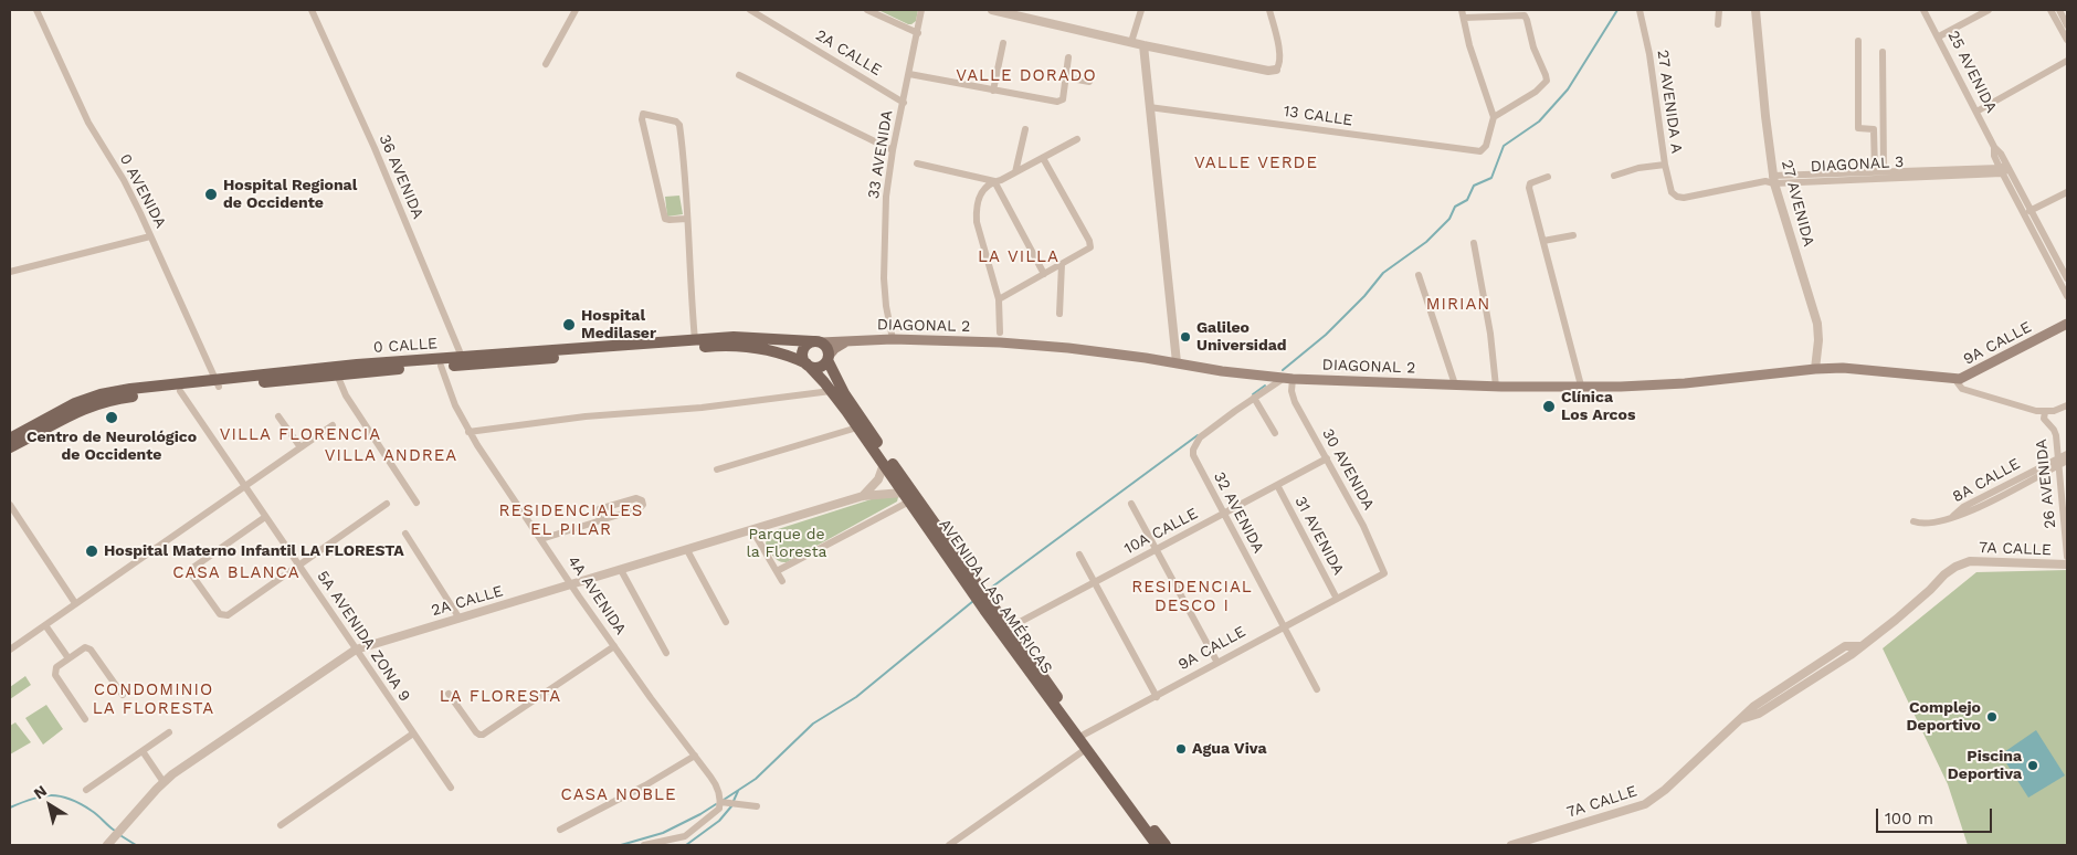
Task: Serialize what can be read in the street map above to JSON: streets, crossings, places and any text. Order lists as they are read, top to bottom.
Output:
{
  "streets": {
    "main road": [
      "DIAGONAL 2",
      "9A CALLE",
      "0 CALLE",
      "AVENIDA LAS AMÉRICAS"
    ],
    "street": [
      "2A CALLE",
      "25 AVENIDA",
      "27 AVENIDA A",
      "13 CALLE",
      "33 AVENIDA",
      "DIAGONAL 3",
      "36 AVENIDA",
      "0 AVENIDA",
      "27 AVENIDA",
      "30 AVENIDA",
      "8A CALLE",
      "26 AVENIDA",
      "32 AVENIDA",
      "10A CALLE",
      "31 AVENIDA",
      "7A CALLE",
      "4A AVENIDA",
      "5A AVENIDA ZONA 9"
    ]
  },
  "crossings": [
    ["2A CALLE", "33 AVENIDA"],
    ["2A CALLE", "4A AVENIDA"],
    ["2A CALLE", "AVENIDA LAS AMÉRICAS"],
    ["2A CALLE", "5A AVENIDA ZONA 9"],
    ["25 AVENIDA", "DIAGONAL 3"],
    ["27 AVENIDA A", "DIAGONAL 3"],
    ["33 AVENIDA", "DIAGONAL 2"],
    ["DIAGONAL 3", "27 AVENIDA"],
    ["36 AVENIDA", "0 CALLE"],
    ["0 AVENIDA", "0 CALLE"],
    ["27 AVENIDA", "DIAGONAL 2"],
    ["DIAGONAL 2", "9A CALLE"],
    ["DIAGONAL 2", "0 CALLE"],
    ["DIAGONAL 2", "30 AVENIDA"],
    ["DIAGONAL 2", "32 AVENIDA"],
    ["DIAGONAL 2", "AVENIDA LAS AMÉRICAS"],
    ["9A CALLE", "30 AVENIDA"],
    ["9A CALLE", "32 AVENIDA"],
    ["9A CALLE", "31 AVENIDA"],
    ["9A CALLE", "AVENIDA LAS AMÉRICAS"],
    ["0 CALLE", "4A AVENIDA"],
    ["0 CALLE", "AVENIDA LAS AMÉRICAS"],
    ["0 CALLE", "5A AVENIDA ZONA 9"],
    ["30 AVENIDA", "32 AVENIDA"],
    ["30 AVENIDA", "10A CALLE"],
    ["8A CALLE", "26 AVENIDA"],
    ["32 AVENIDA", "10A CALLE"],
    ["10A CALLE", "31 AVENIDA"],
    ["10A CALLE", "AVENIDA LAS AMÉRICAS"]
  ],
  "districts": [
    "VALLE DORADO",
    "VALLE VERDE",
    "LA VILLA",
    "MIRIAN",
    "VILLA FLORENCIA",
    "VILLA ANDREA",
    "RESIDENCIALES EL PILAR",
    "CASA BLANCA",
    "RESIDENCIAL DESCO I",
    "CONDOMINIO LA FLORESTA",
    "LA FLORESTA",
    "CASA NOBLE"
  ],
  "parks": ["Parque de la Floresta"],
  "places": [
    "Hospital Regional de Occidente",
    "Hospital Medilaser",
    "Galileo Universidad",
    "Clínica Los Arcos",
    "Centro de Neurológico de Occidente",
    "Hospital Materno Infantil LA FLORESTA",
    "Complejo Deportivo",
    "Agua Viva",
    "Piscina Deportiva"
  ],
  "scale_bar": "100 m",
  "north": "top left"
}
